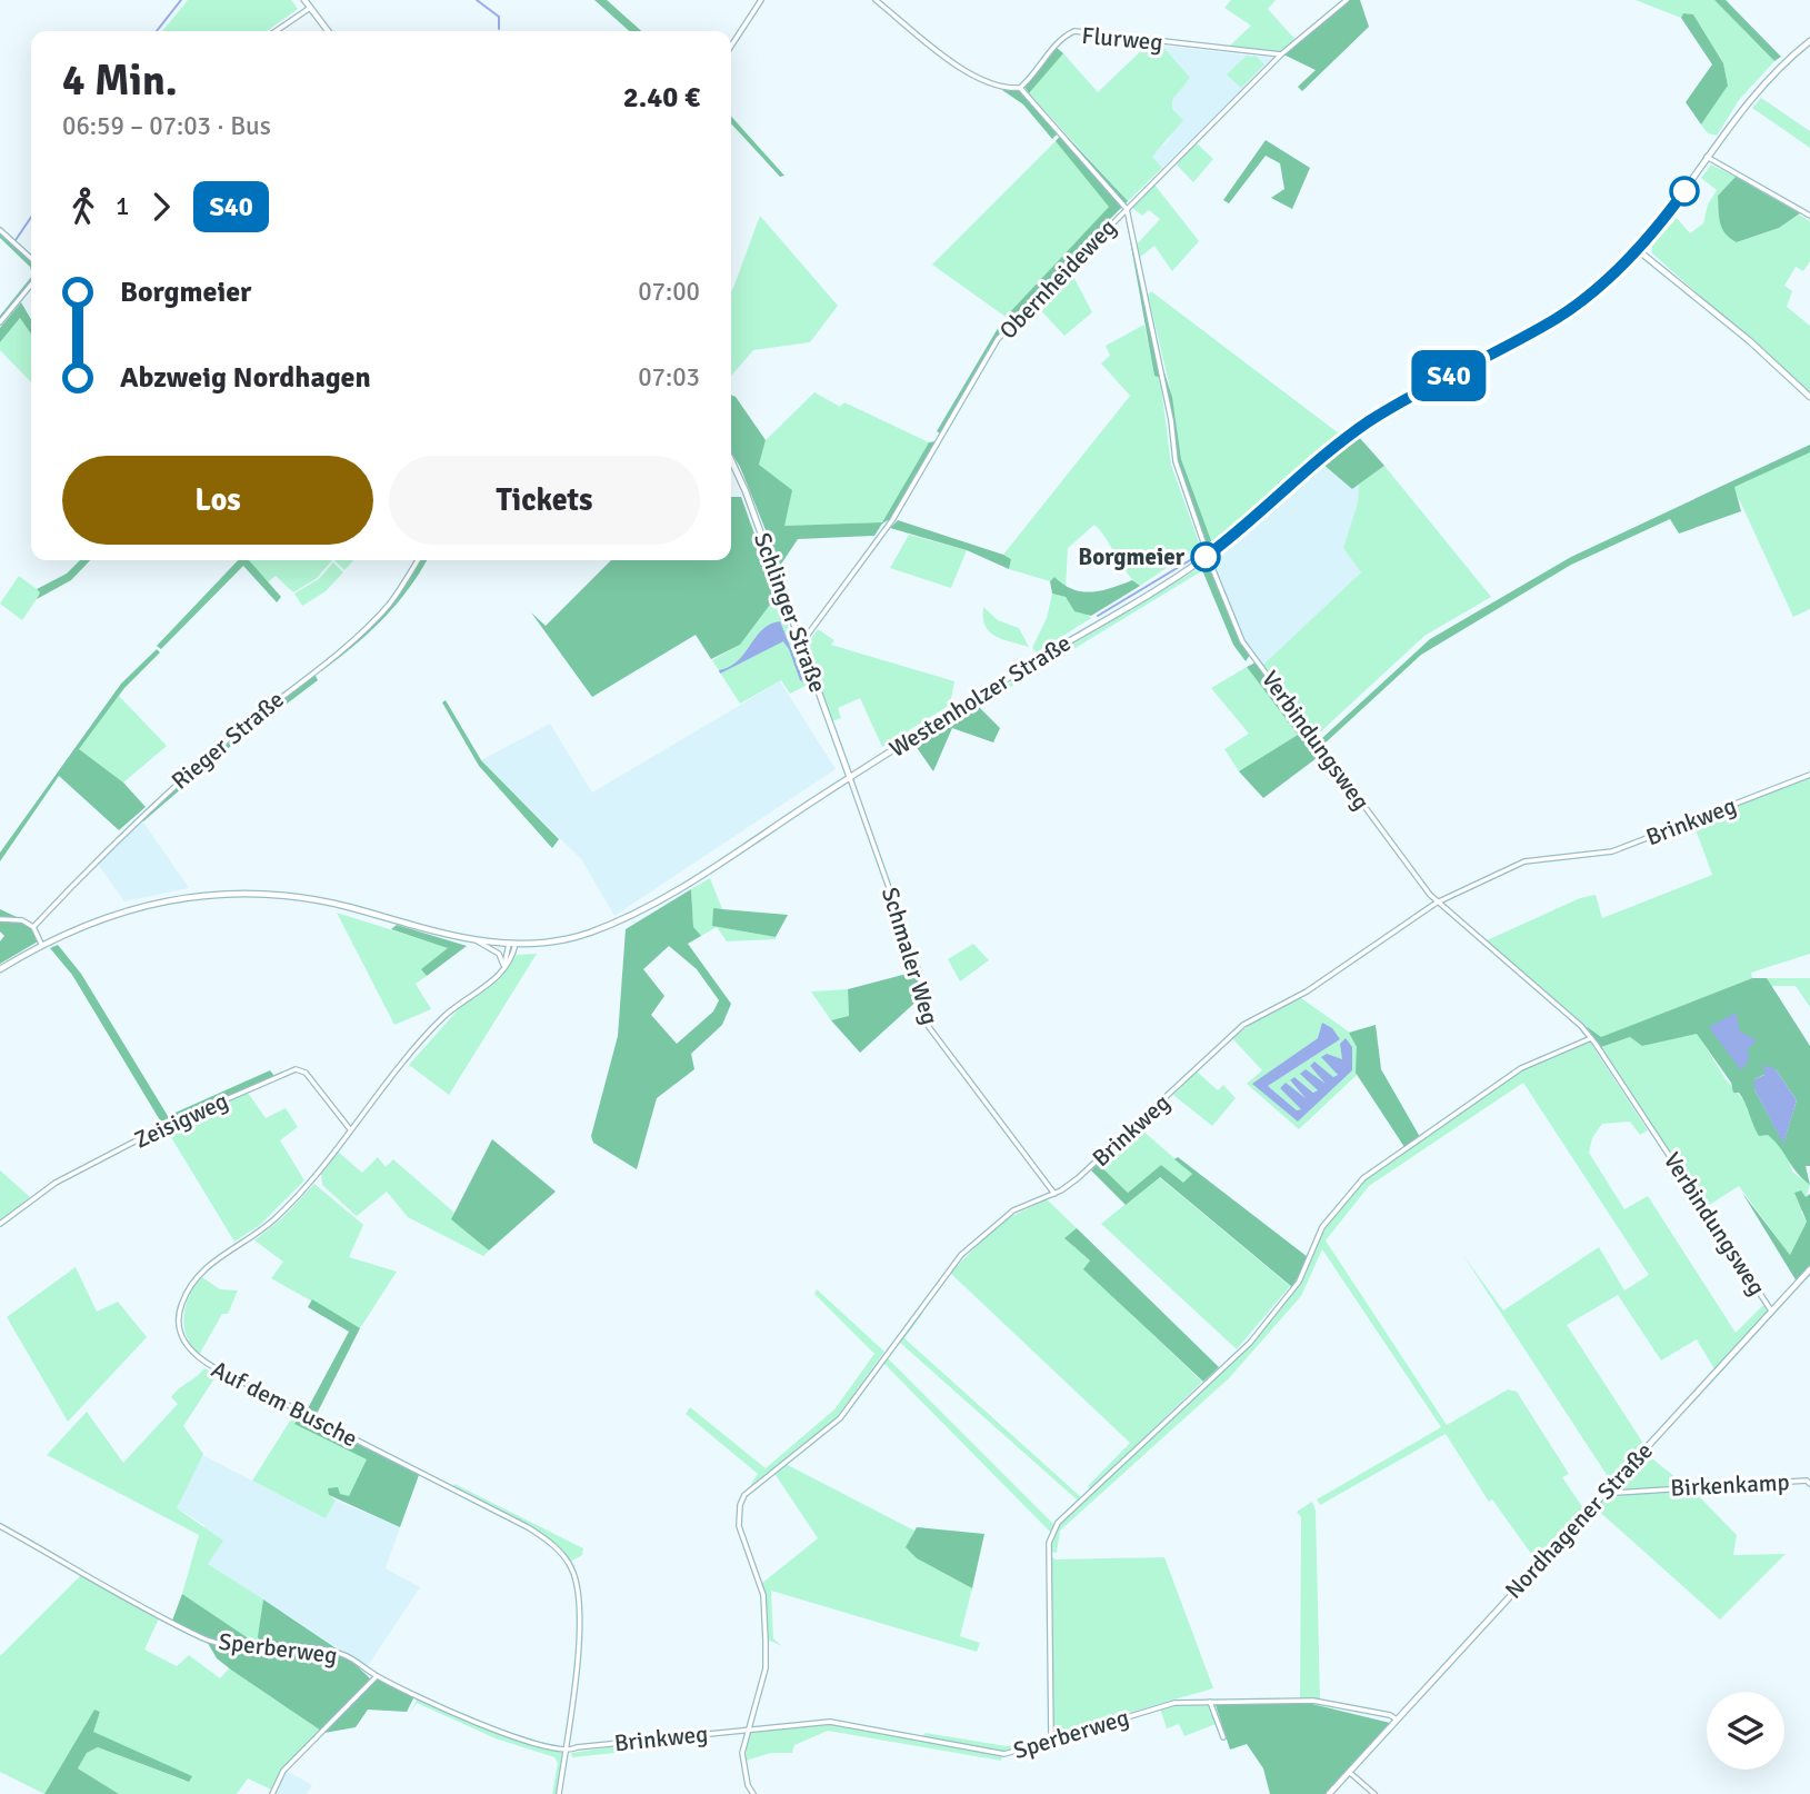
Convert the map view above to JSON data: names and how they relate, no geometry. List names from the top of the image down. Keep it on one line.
{"streets":{"main road":["Schlinger Straße","Westenholzer Straße","Nordhagener Straße"],"street":["Flurweg","Obernheideweg","Rieger Straße","Verbindungsweg","Brinkweg","Schmaler Weg","Zeisigweg","Auf dem Busche","Birkenkamp","Sperberweg"]},"crossings":[["Flurweg","Obernheideweg"],["Flurweg","Verbindungsweg"],["Obernheideweg","Schlinger Straße"],["Obernheideweg","Verbindungsweg"],["Schlinger Straße","Westenholzer Straße"],["Schlinger Straße","Schmaler Weg"],["Westenholzer Straße","Verbindungsweg"],["Westenholzer Straße","Schmaler Weg"],["Verbindungsweg","Brinkweg"],["Verbindungsweg","Nordhagener Straße"],["Brinkweg","Schmaler Weg"],["Brinkweg","Auf dem Busche"],["Brinkweg","Sperberweg"],["Zeisigweg","Auf dem Busche"],["Auf dem Busche","Sperberweg"],["Birkenkamp","Nordhagener Straße"],["Nordhagener Straße","Sperberweg"]],"places":["Borgmeier"],"lines":["bus line S40"],"page":{"on_map":"S40","heading":["4 Min.","06:59 – 07:03 · Bus","2.40 €"],"legs":["1","S40"],"list":[{"name":"Borgmeier","value":"07:00"},{"name":"Abzweig Nordhagen","value":"07:03"}],"buttons":["Los","Tickets"]}}
